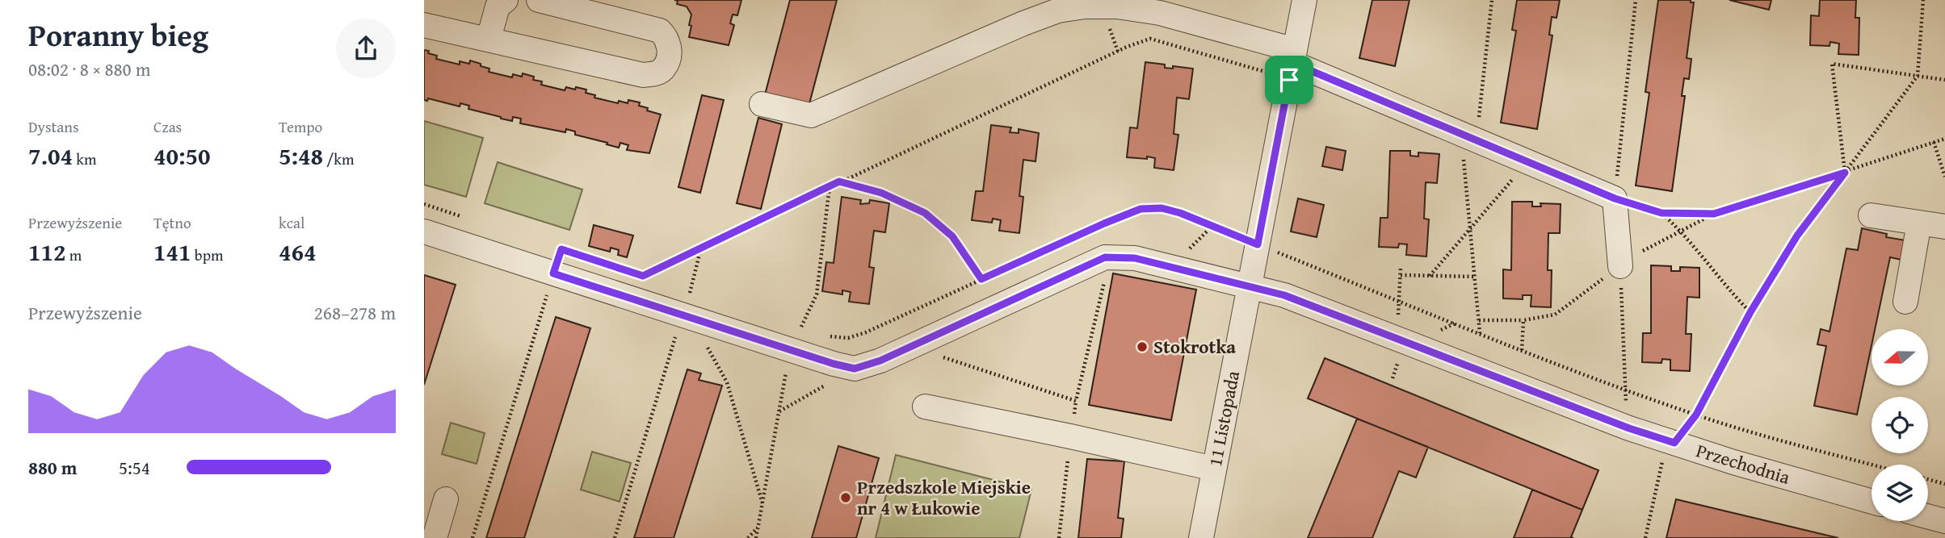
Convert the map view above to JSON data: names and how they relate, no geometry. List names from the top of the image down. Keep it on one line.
{"streets":{"street":["11 Listopada","Przechodnia"]},"crossings":[["11 Listopada","Przechodnia"]],"places":["Stokrotka","Przedszkole Miejskie nr 4 w Łukowie"],"north":"left","page":{"heading":["Poranny bieg","08:02 · 8 × 880 m"],"stats":[["Dystans","7.04 km"],["Czas","40:50"],["Tempo","5:48 /km"],["Przewyższenie","112 m"],["Tętno","141 bpm"],["kcal","464"]],"chart":["Przewyższenie","268–278 m"],"list":[{"name":"880 m","note":"5:54"}]}}
